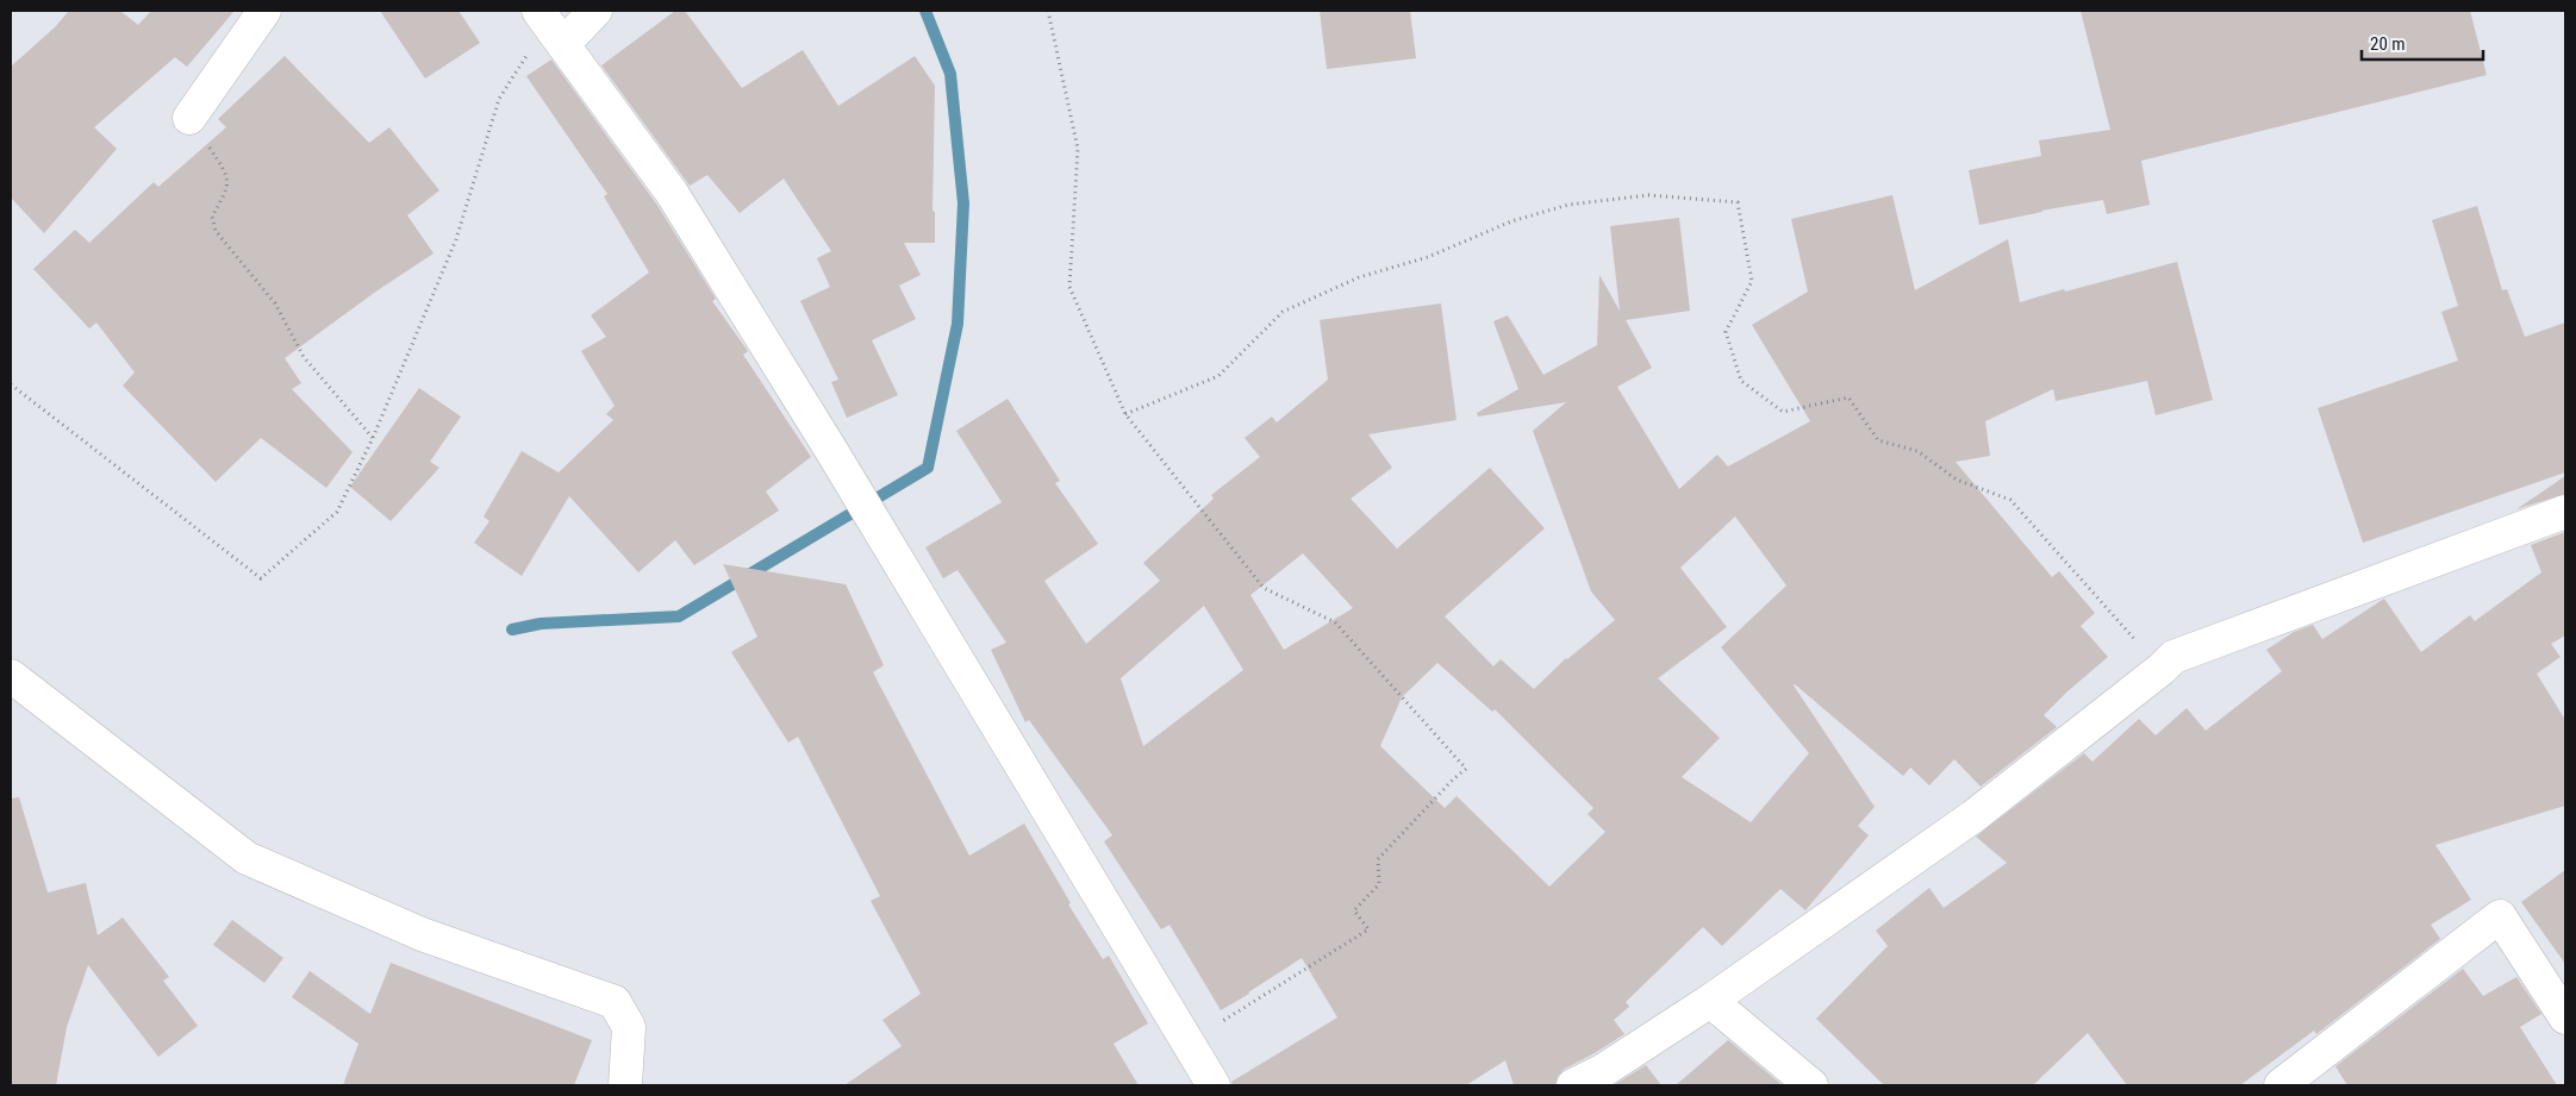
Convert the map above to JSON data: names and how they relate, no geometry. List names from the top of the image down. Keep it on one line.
{"scale_bar":"20 m"}
